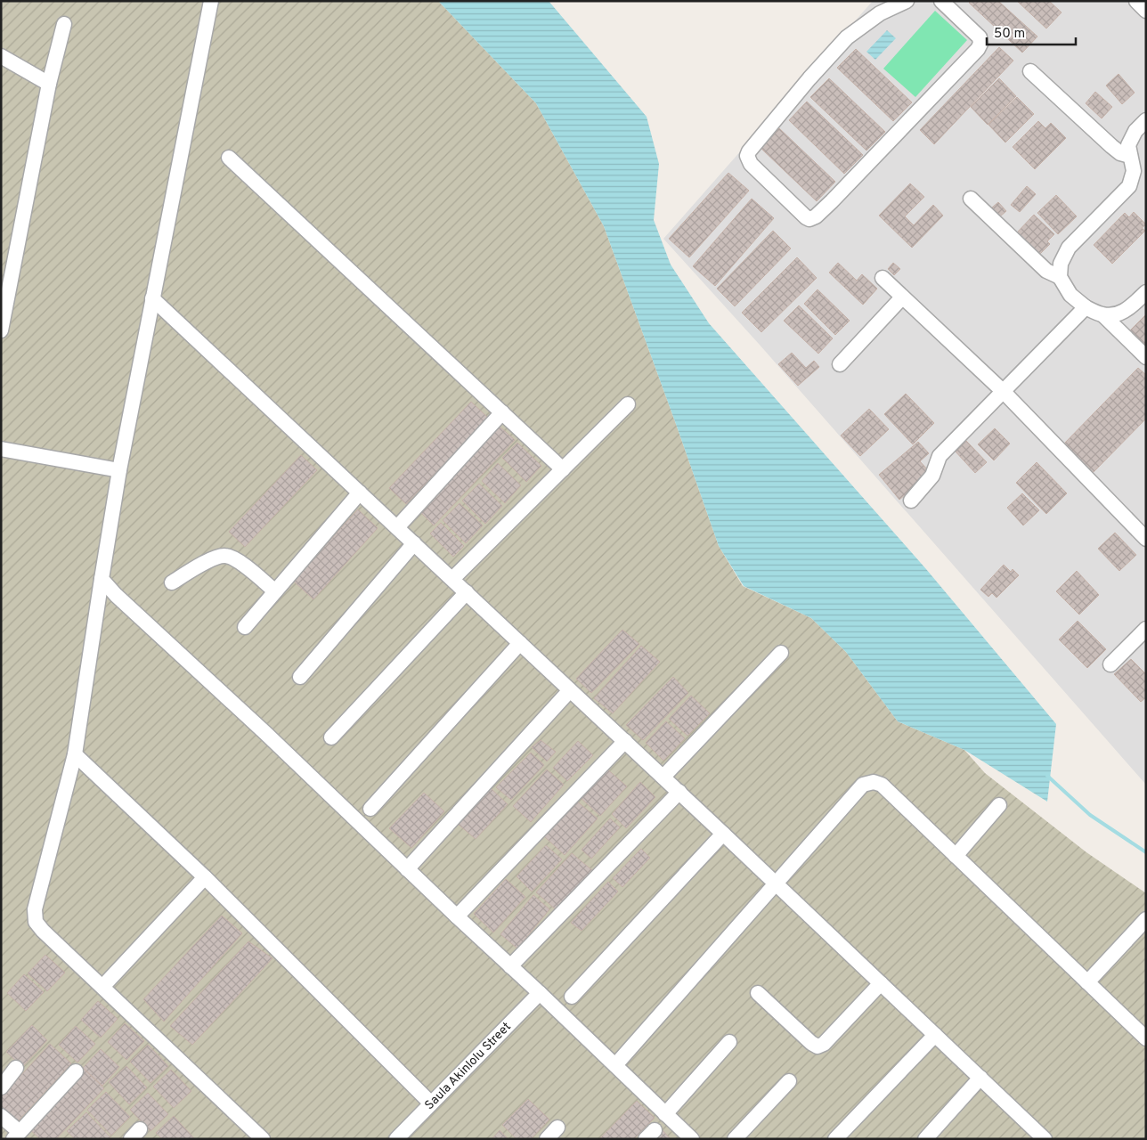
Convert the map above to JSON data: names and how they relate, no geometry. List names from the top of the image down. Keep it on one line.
{"streets":{"street":["Saula Akinlolu Street"]},"scale_bar":"50 m"}
